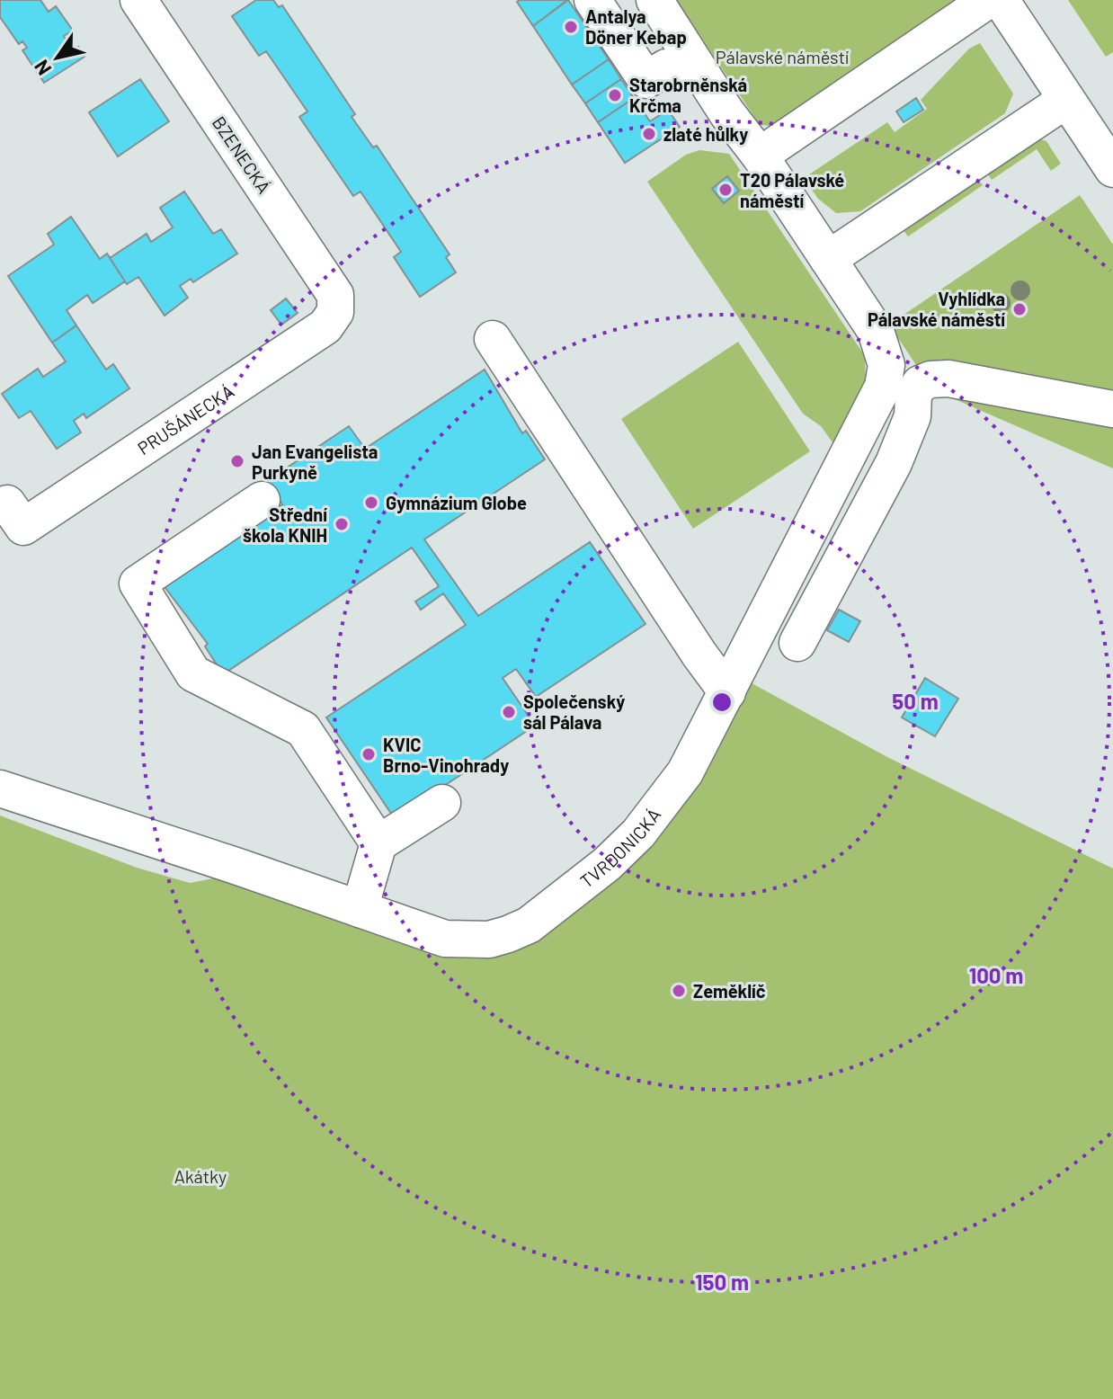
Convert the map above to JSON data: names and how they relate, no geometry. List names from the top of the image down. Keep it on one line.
{"streets":{"street":["BZENECKÁ","PRUŠÁNECKÁ","TVRDONICKÁ"]},"crossings":[["BZENECKÁ","PRUŠÁNECKÁ"]],"parks":["Pálavské náměstí","Akátky"],"places":["Antalya Döner Kebap","Starobrněnská Krčma","zlaté hůlky","T20 Pálavské náměstí","Vyhlídka Pálavské náměstí","Jan Evangelista Purkyně","Gymnázium Globe","Střední škola KNIH","Společenský sál Pálava","KVIC Brno-Vinohrady","Zeměklíč"],"north":"bottom left","rings":["50 m","100 m","150 m"]}
